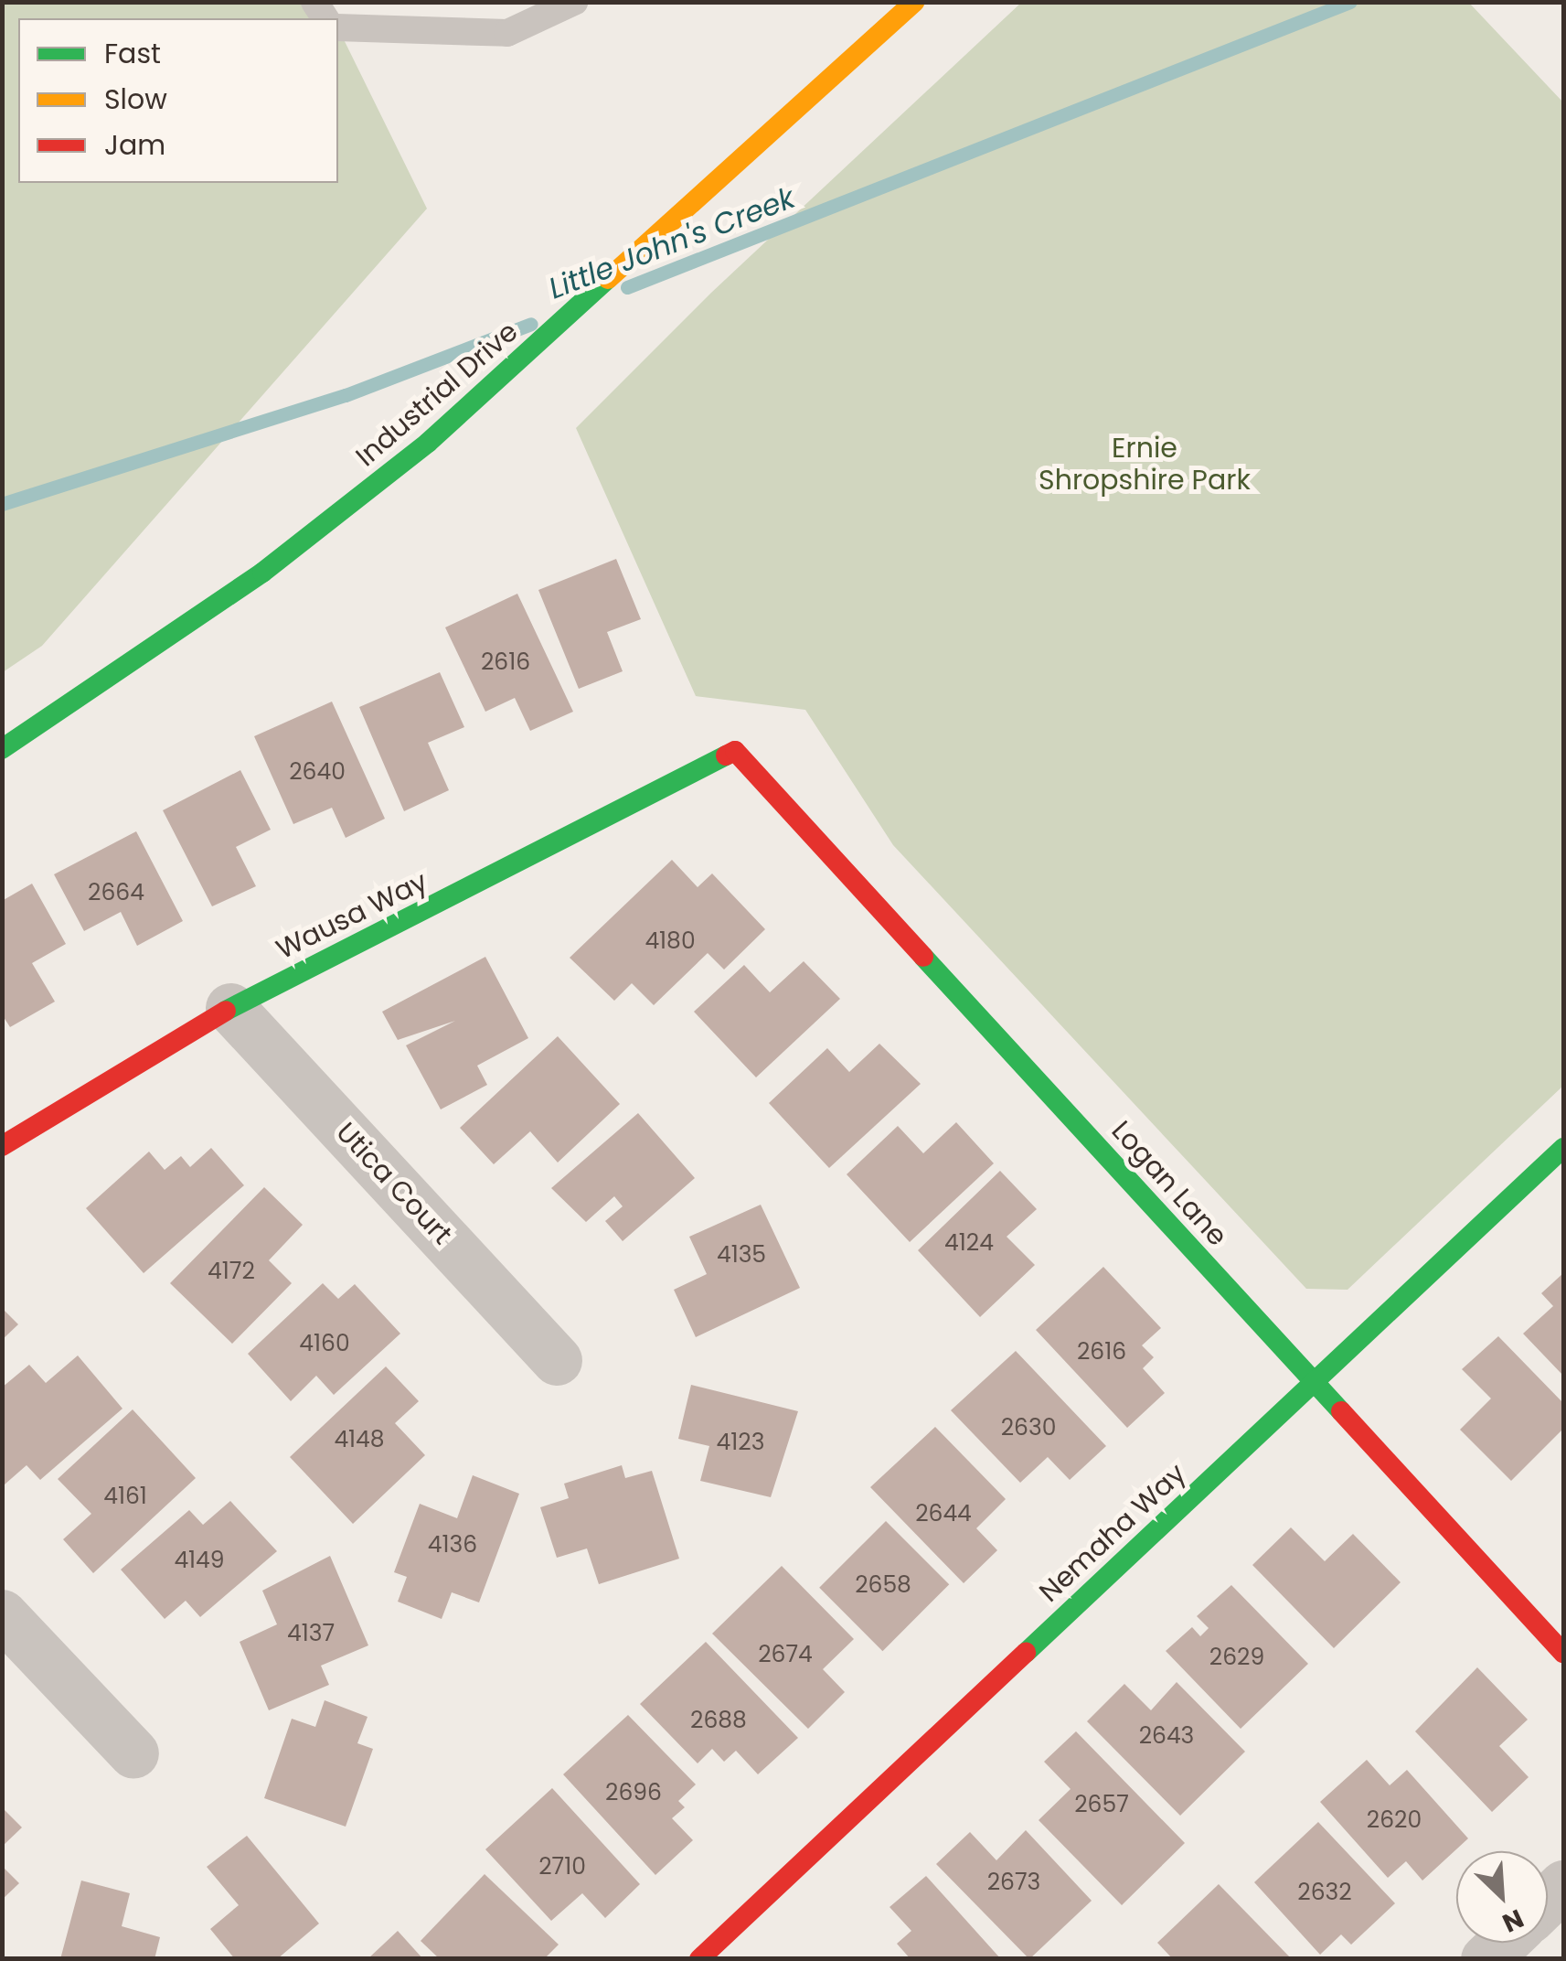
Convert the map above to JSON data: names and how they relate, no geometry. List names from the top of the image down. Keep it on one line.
{"streets":{"street":["Industrial Drive","Wausa Way","Utica Court","Logan Lane","Nemaha Way"]},"crossings":[["Wausa Way","Utica Court"],["Wausa Way","Logan Lane"],["Logan Lane","Nemaha Way"]],"water":["Little John's Creek"],"parks":["Ernie Shropshire Park"],"house_numbers":["2616","2640","2664","4180","4124","4135","4172","4160","2616","2630","4148","4123","4161","2644","4136","4149","2658","4137","2674","2629","2688","2643","2696","2657","2620","2710","2673","2632"],"legend":["Fast","Slow","Jam"],"north":"bottom right"}
